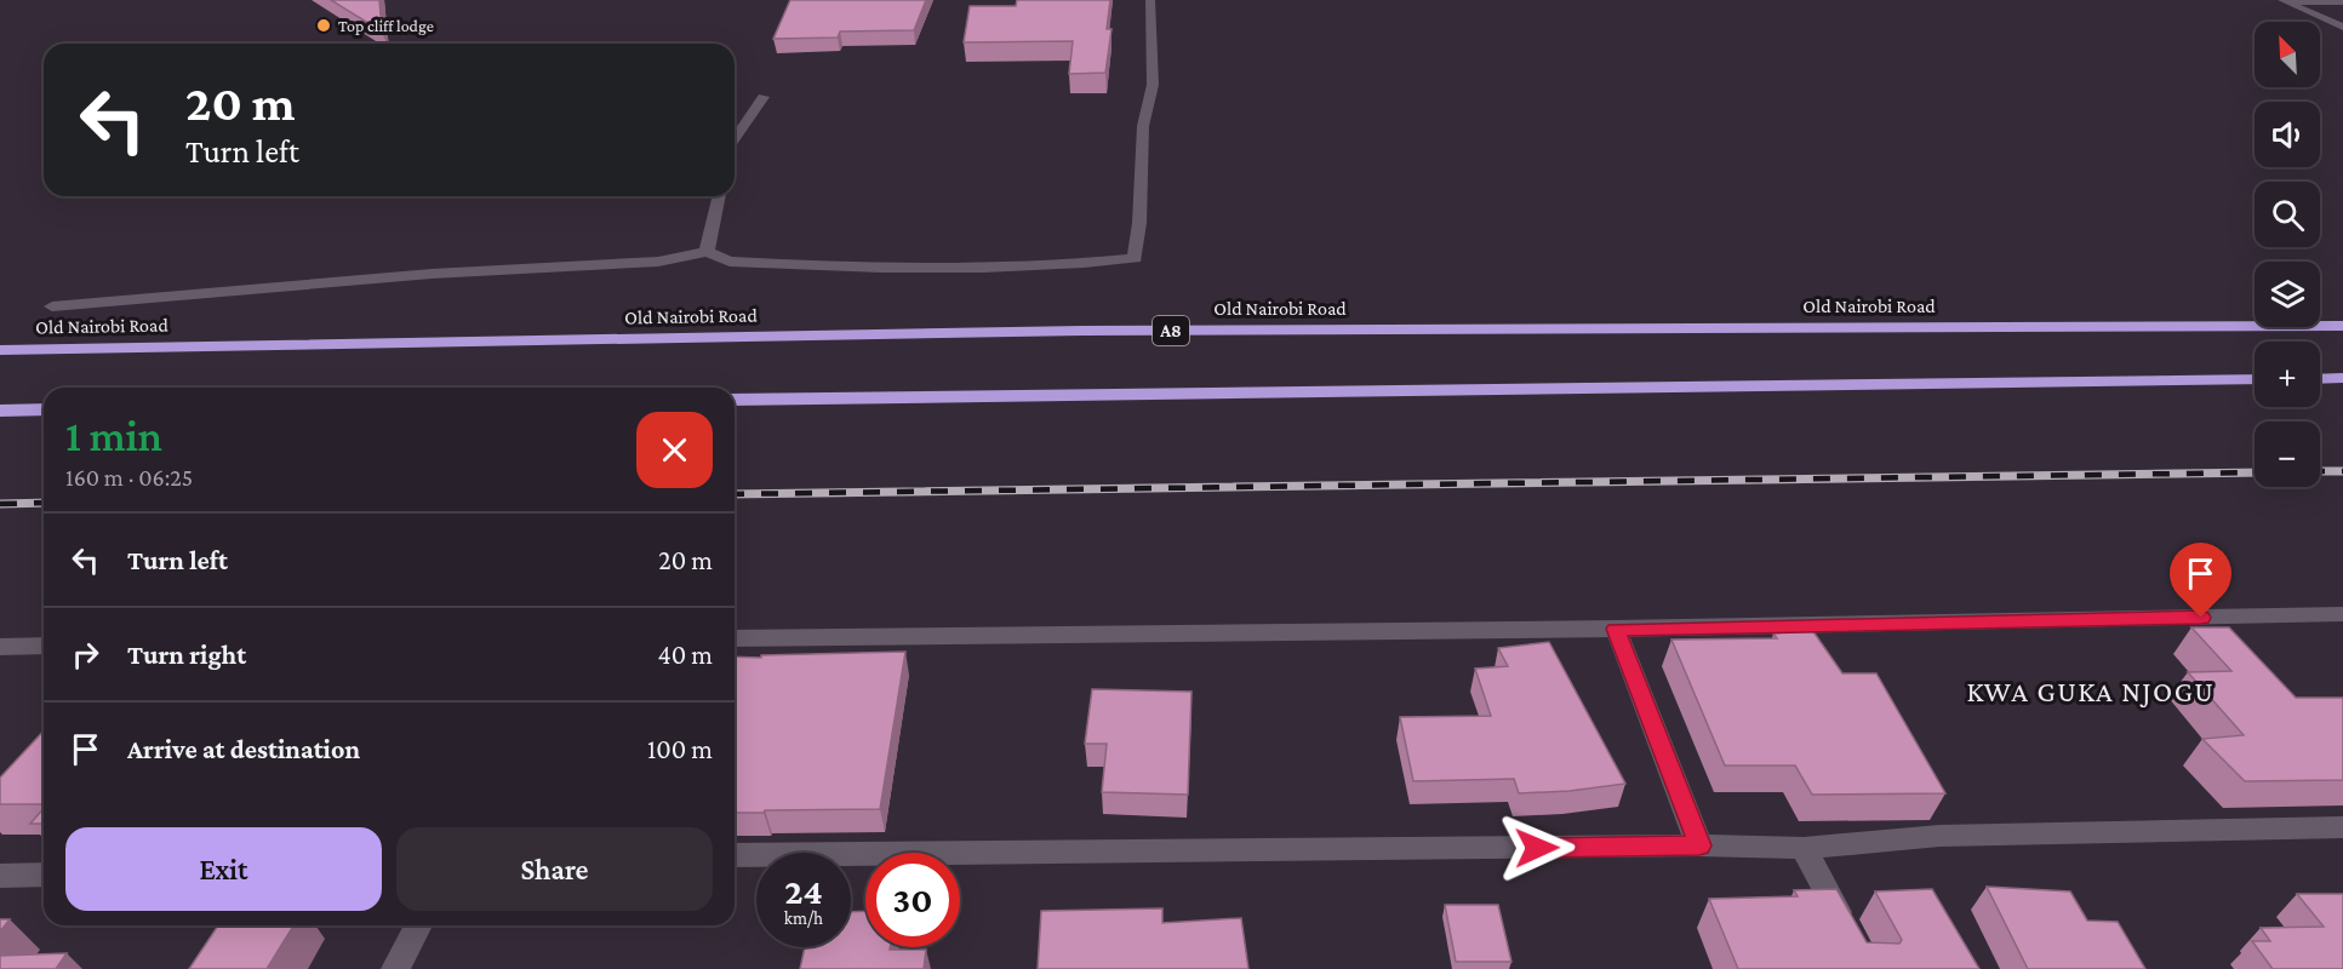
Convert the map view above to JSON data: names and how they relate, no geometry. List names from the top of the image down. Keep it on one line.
{"streets":{"highway":["Old Nairobi Road","A8"]},"districts":["KWA GUKA NJOGU"],"places":["Top cliff lodge"],"north":"top left","page":{"map_buttons":["+","−"],"turn":["20 m","Turn left"],"heading":["1 min","160 m · 06:25"],"list":[{"name":"Turn left","value":"20 m"},{"name":"Turn right","value":"40 m"},{"name":"Arrive at destination","value":"100 m"}],"buttons":["Exit","Share"],"speed":"24 km/h","limit":"30"}}
